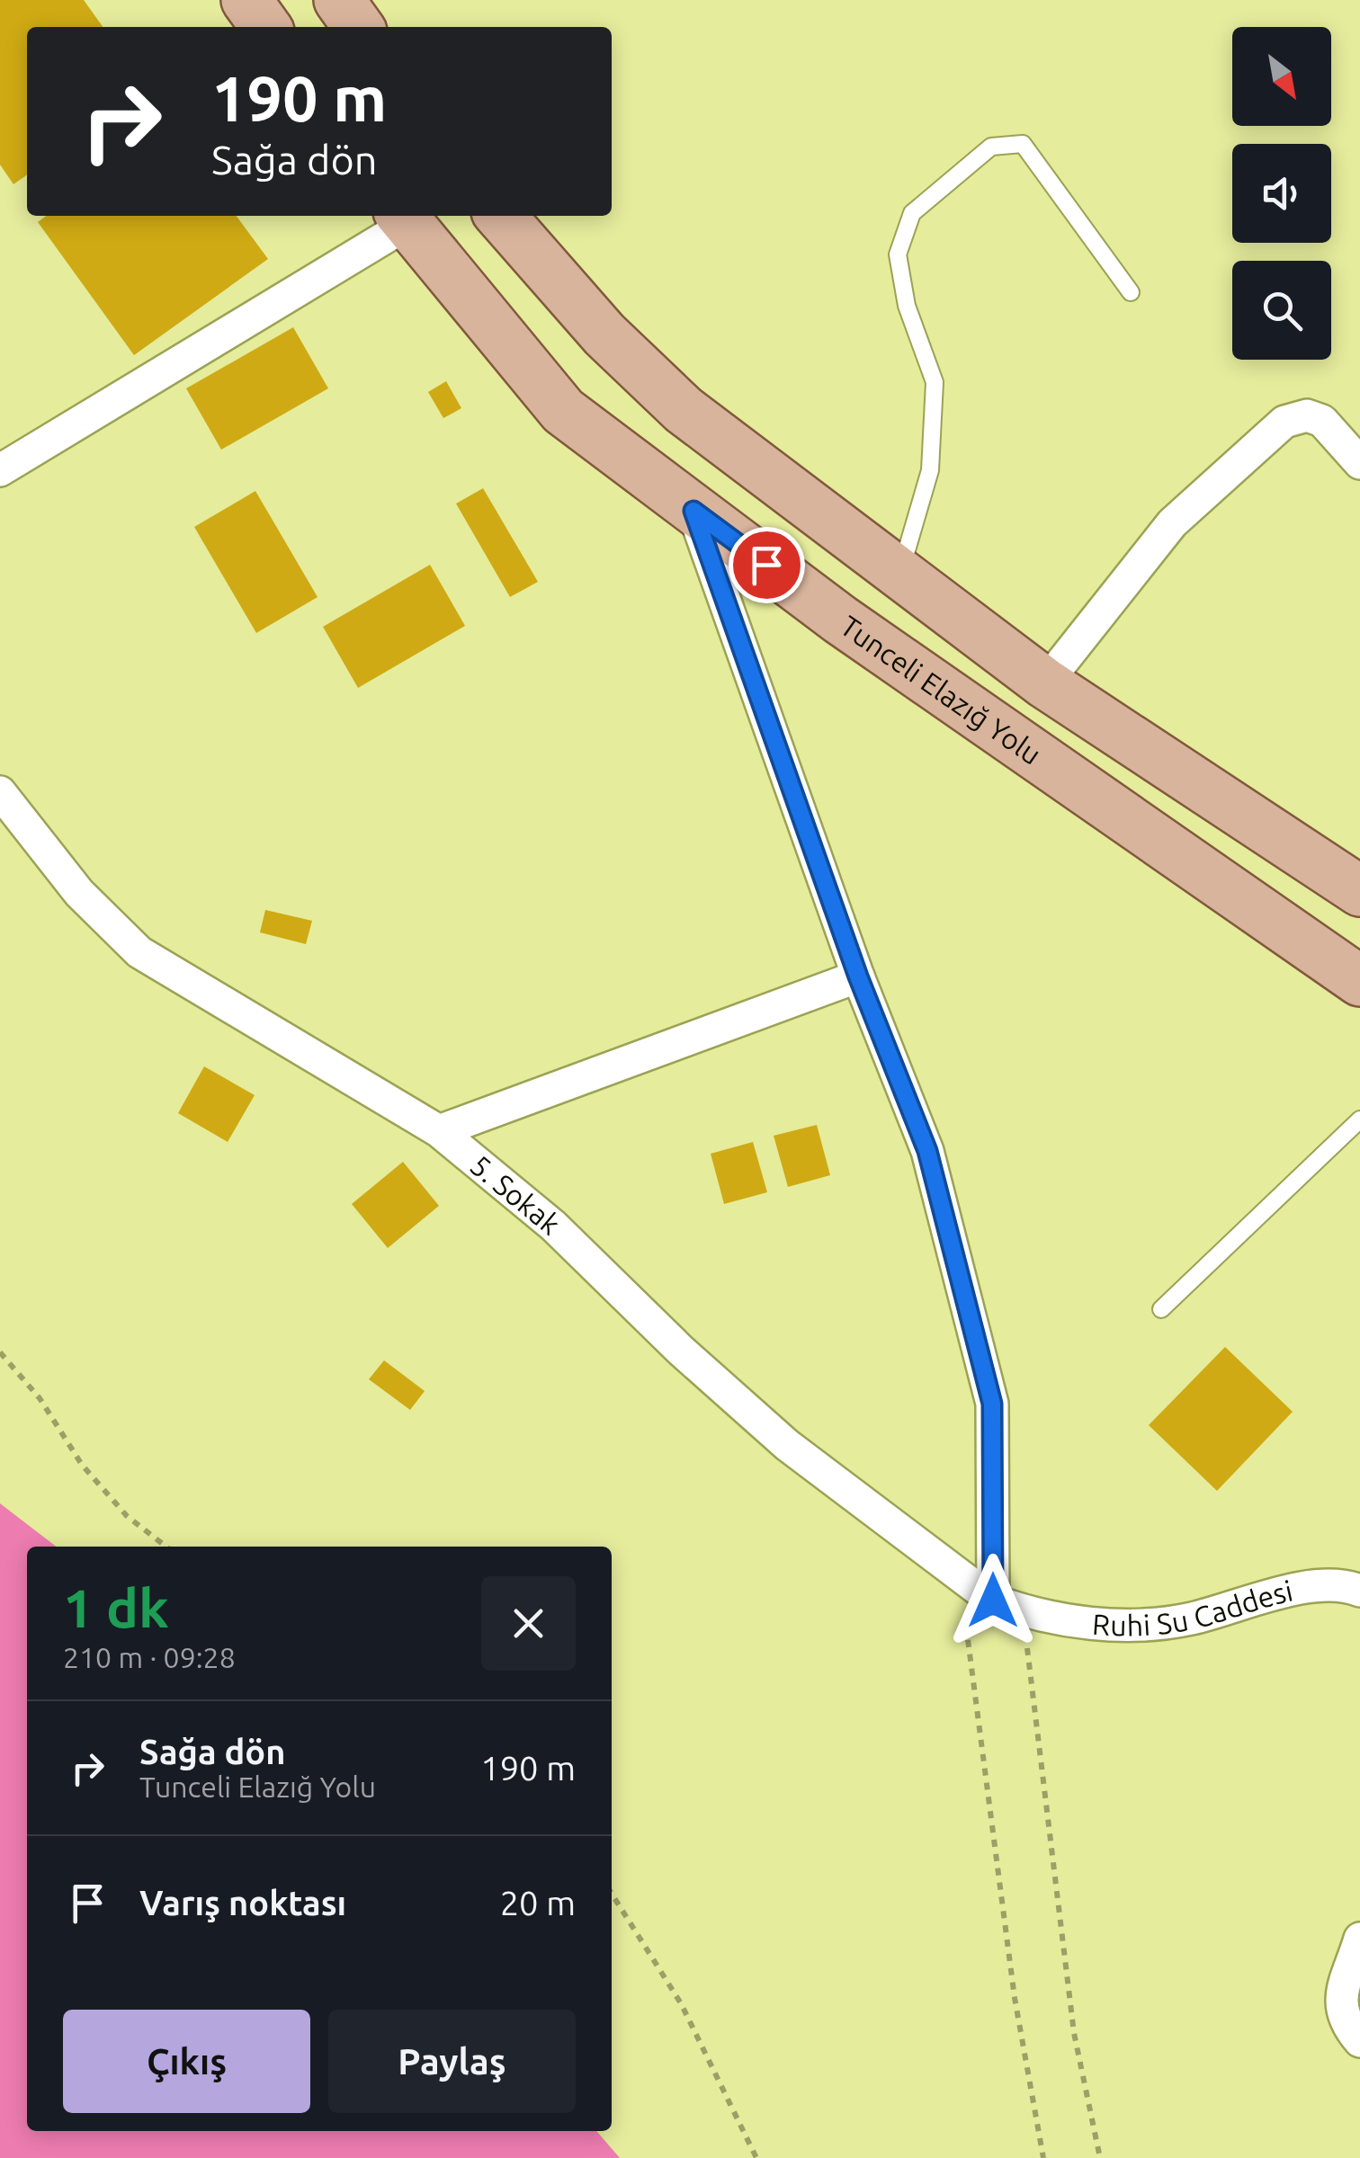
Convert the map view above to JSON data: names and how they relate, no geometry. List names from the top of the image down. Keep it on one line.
{"streets":{"main road":["Tunceli Elazığ Yolu"],"street":["5. Sokak","Ruhi Su Caddesi"]},"crossings":[["5. Sokak","Ruhi Su Caddesi"]],"north":"bottom right","page":{"turn":["190 m","Sağa dön"],"heading":["1 dk","210 m · 09:28"],"list":[{"name":"Sağa dön","note":"Tunceli Elazığ Yolu","value":"190 m"},{"name":"Varış noktası","value":"20 m"}],"buttons":["Çıkış","Paylaş"]}}
